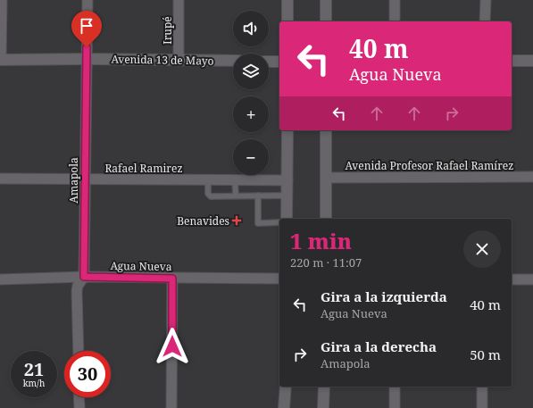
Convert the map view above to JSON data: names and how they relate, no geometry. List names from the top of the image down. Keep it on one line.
{"streets":{"main road":["Avenida 13 de Mayo"],"street":["Irupé","Avenida Profesor Rafael Ramírez","Rafael Ramirez","Amapola","Agua Nueva"]},"crossings":[["Irupé","Avenida 13 de Mayo"],["Avenida 13 de Mayo","Amapola"],["Rafael Ramirez","Amapola"],["Amapola","Agua Nueva"]],"places":{"health":["Benavides"]},"page":{"map_buttons":["+","−"],"turn":["40 m","Agua Nueva"],"heading":["1 min","220 m · 11:07"],"list":[{"name":"Gira a la izquierda","note":"Agua Nueva","value":"40 m"},{"name":"Gira a la derecha","note":"Amapola","value":"50 m"}],"speed":"21 km/h","limit":"30"}}
